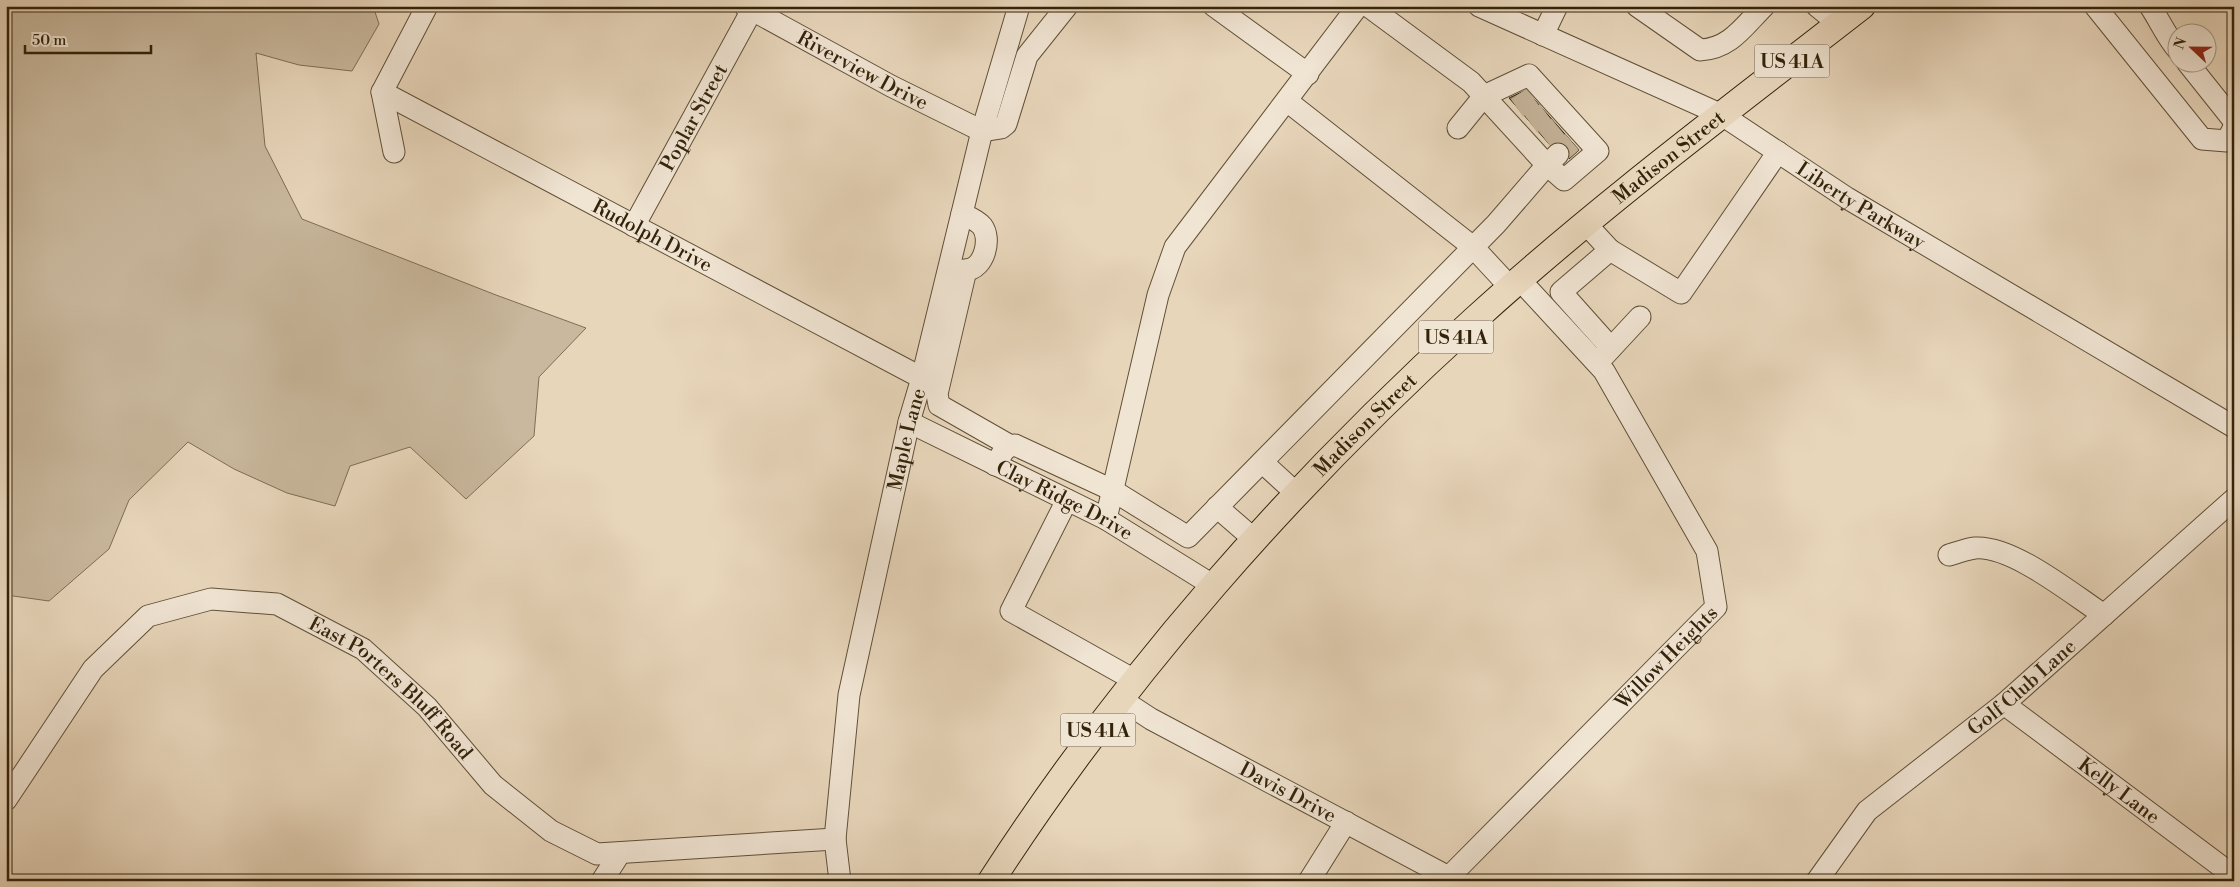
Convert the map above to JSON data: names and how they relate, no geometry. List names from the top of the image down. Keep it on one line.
{"streets":{"main road":["US 41A","Madison Street"],"street":["Riverview Drive","Poplar Street","Liberty Parkway","Rudolph Drive","Maple Lane","Clay Ridge Drive","Willow Heights","Golf Club Lane","East Porters Bluff Road","Kelly Lane","Davis Drive"]},"crossings":[["Riverview Drive","Poplar Street"],["Riverview Drive","Maple Lane"],["Poplar Street","Rudolph Drive"],["Madison Street","Liberty Parkway"],["Madison Street","Clay Ridge Drive"],["Madison Street","Willow Heights"],["Madison Street","Davis Drive"],["Rudolph Drive","Maple Lane"],["Maple Lane","Clay Ridge Drive"],["Maple Lane","East Porters Bluff Road"],["Clay Ridge Drive","Davis Drive"],["Willow Heights","Davis Drive"],["Golf Club Lane","Kelly Lane"]],"scale_bar":"50 m","north":"left"}
